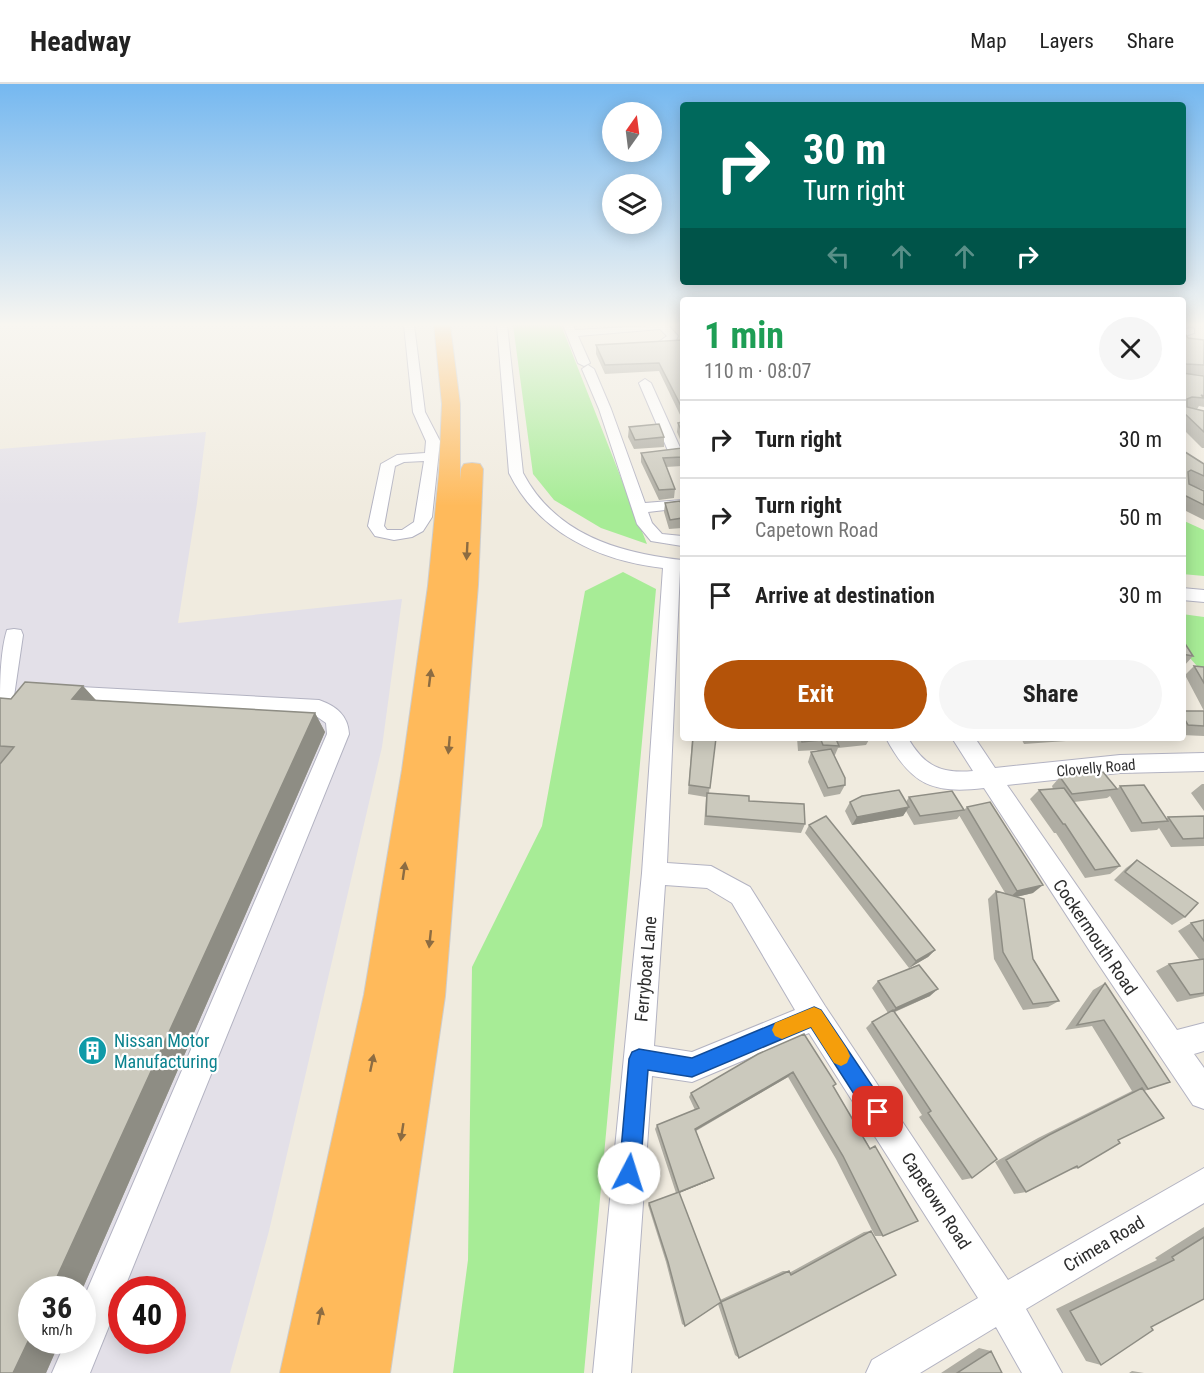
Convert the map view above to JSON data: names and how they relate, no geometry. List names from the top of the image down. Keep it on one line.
{"streets":{"street":["Clovelly Road","Cockermouth Road","Ferryboat Lane","Capetown Road","Crimea Road"]},"crossings":[["Clovelly Road","Cockermouth Road"],["Ferryboat Lane","Capetown Road"],["Capetown Road","Crimea Road"]],"places":{"building":["Nissan Motor Manufacturing"]},"north":"top","page":{"header":"Headway","nav":["Map","Layers","Share"],"turn":["30 m","Turn right"],"heading":["1 min","110 m · 08:07"],"list":[{"name":"Turn right","value":"30 m"},{"name":"Turn right","note":"Capetown Road","value":"50 m"},{"name":"Arrive at destination","value":"30 m"}],"buttons":["Exit","Share"],"speed":"36 km/h","limit":"40"}}
